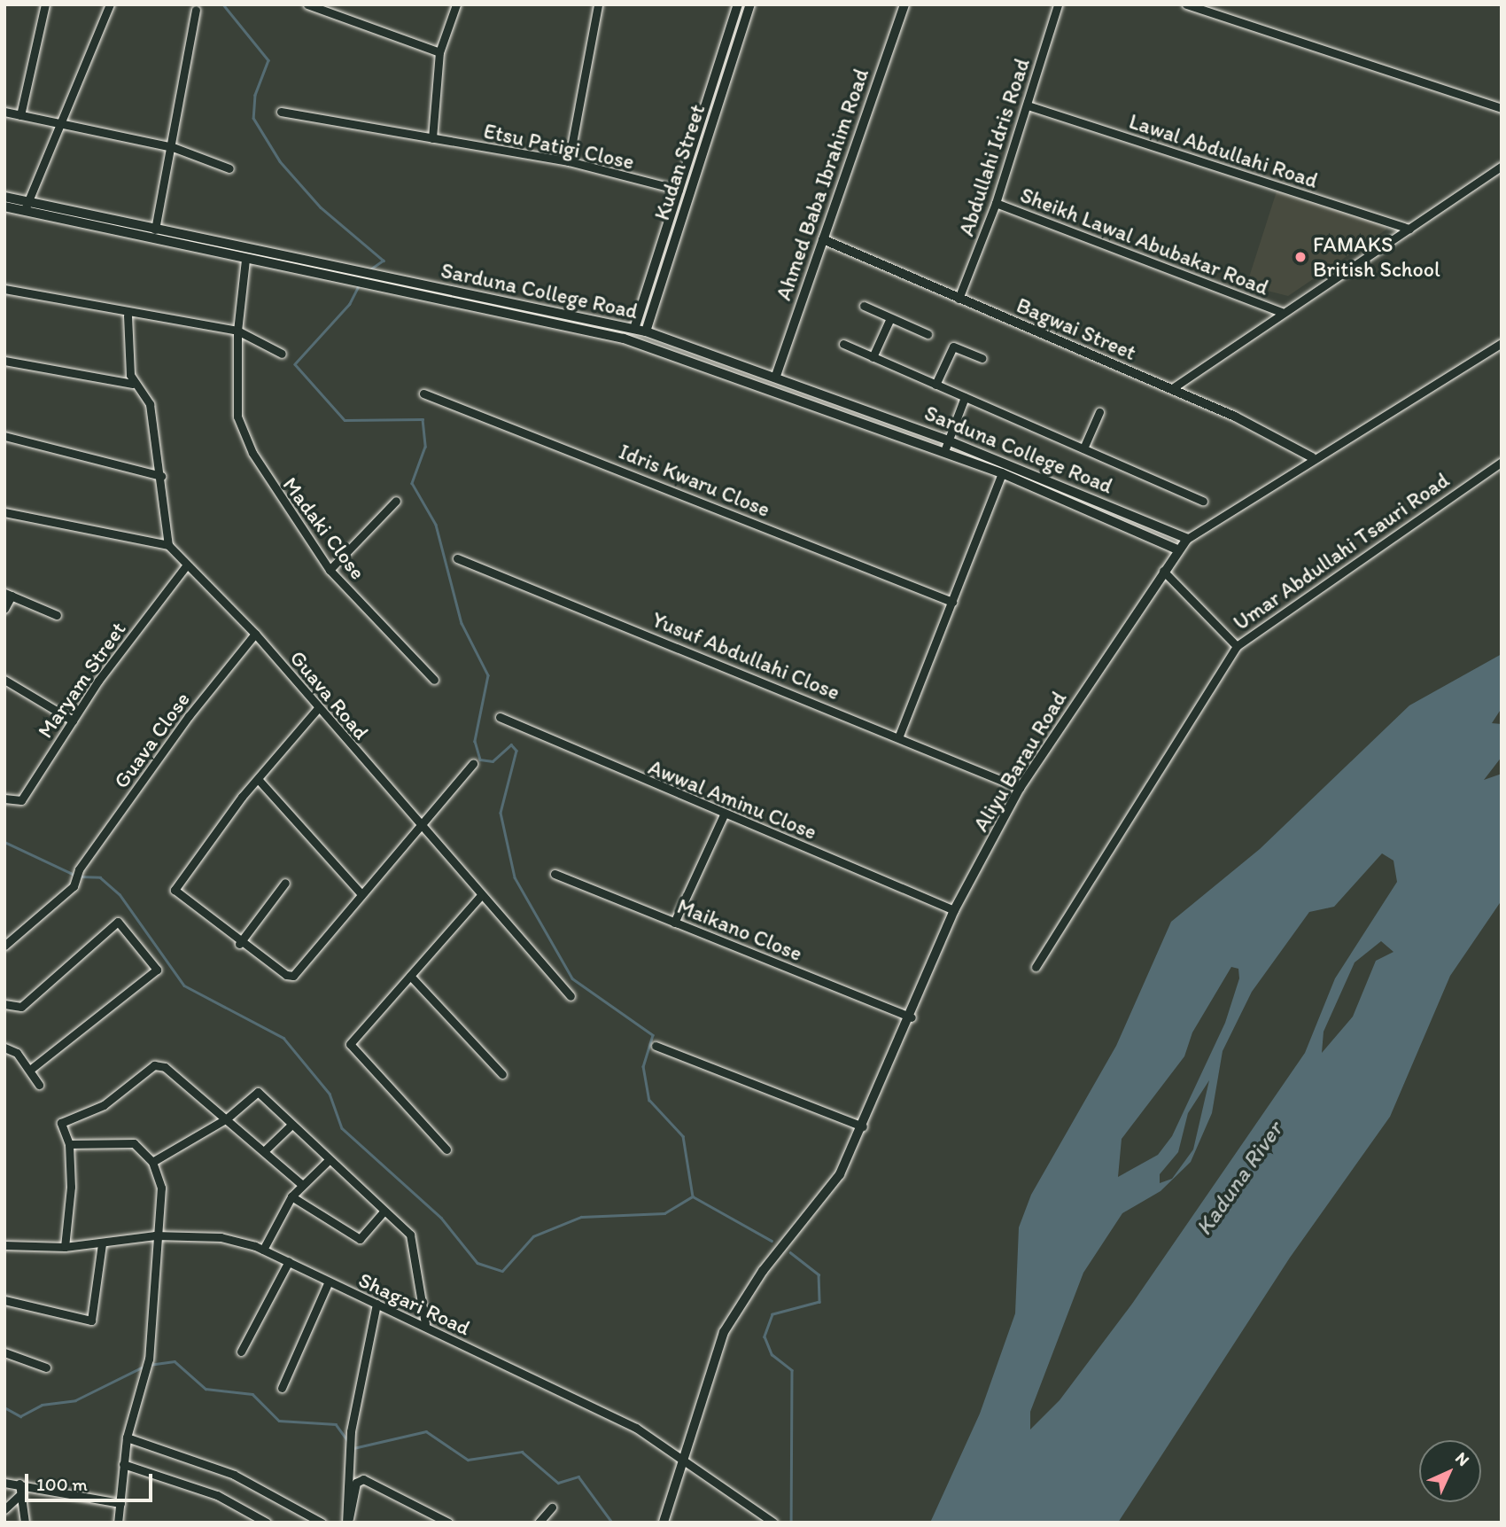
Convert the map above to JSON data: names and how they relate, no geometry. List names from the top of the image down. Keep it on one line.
{"streets":{"street":["Etsu Patigi Close","Abdullahi Idris Road","Lawal Abdullahi Road","Kudan Street","Ahmed Baba Ibrahim Road","Sheikh Lawal Abubakar Road","Sarduna College Road","Bagwai Street","Idris Kwaru Close","Madaki Close","Umar Abdullahi Tsauri Road","Yusuf Abdullahi Close","Maryam Street","Guava Road","Guava Close","Aliyu Barau Road","Awwal Aminu Close","Maikano Close","Shagari Road"]},"crossings":[["Abdullahi Idris Road","Lawal Abdullahi Road"],["Abdullahi Idris Road","Sheikh Lawal Abubakar Road"],["Abdullahi Idris Road","Bagwai Street"],["Kudan Street","Sarduna College Road"],["Ahmed Baba Ibrahim Road","Sarduna College Road"],["Ahmed Baba Ibrahim Road","Bagwai Street"],["Sarduna College Road","Madaki Close"],["Sarduna College Road","Aliyu Barau Road"],["Yusuf Abdullahi Close","Aliyu Barau Road"],["Maryam Street","Guava Road"],["Guava Road","Guava Close"],["Aliyu Barau Road","Awwal Aminu Close"],["Aliyu Barau Road","Maikano Close"],["Aliyu Barau Road","Shagari Road"]],"water":["Kaduna River"],"places":["FAMAKS British School"],"scale_bar":"100 m","north":"top right"}
